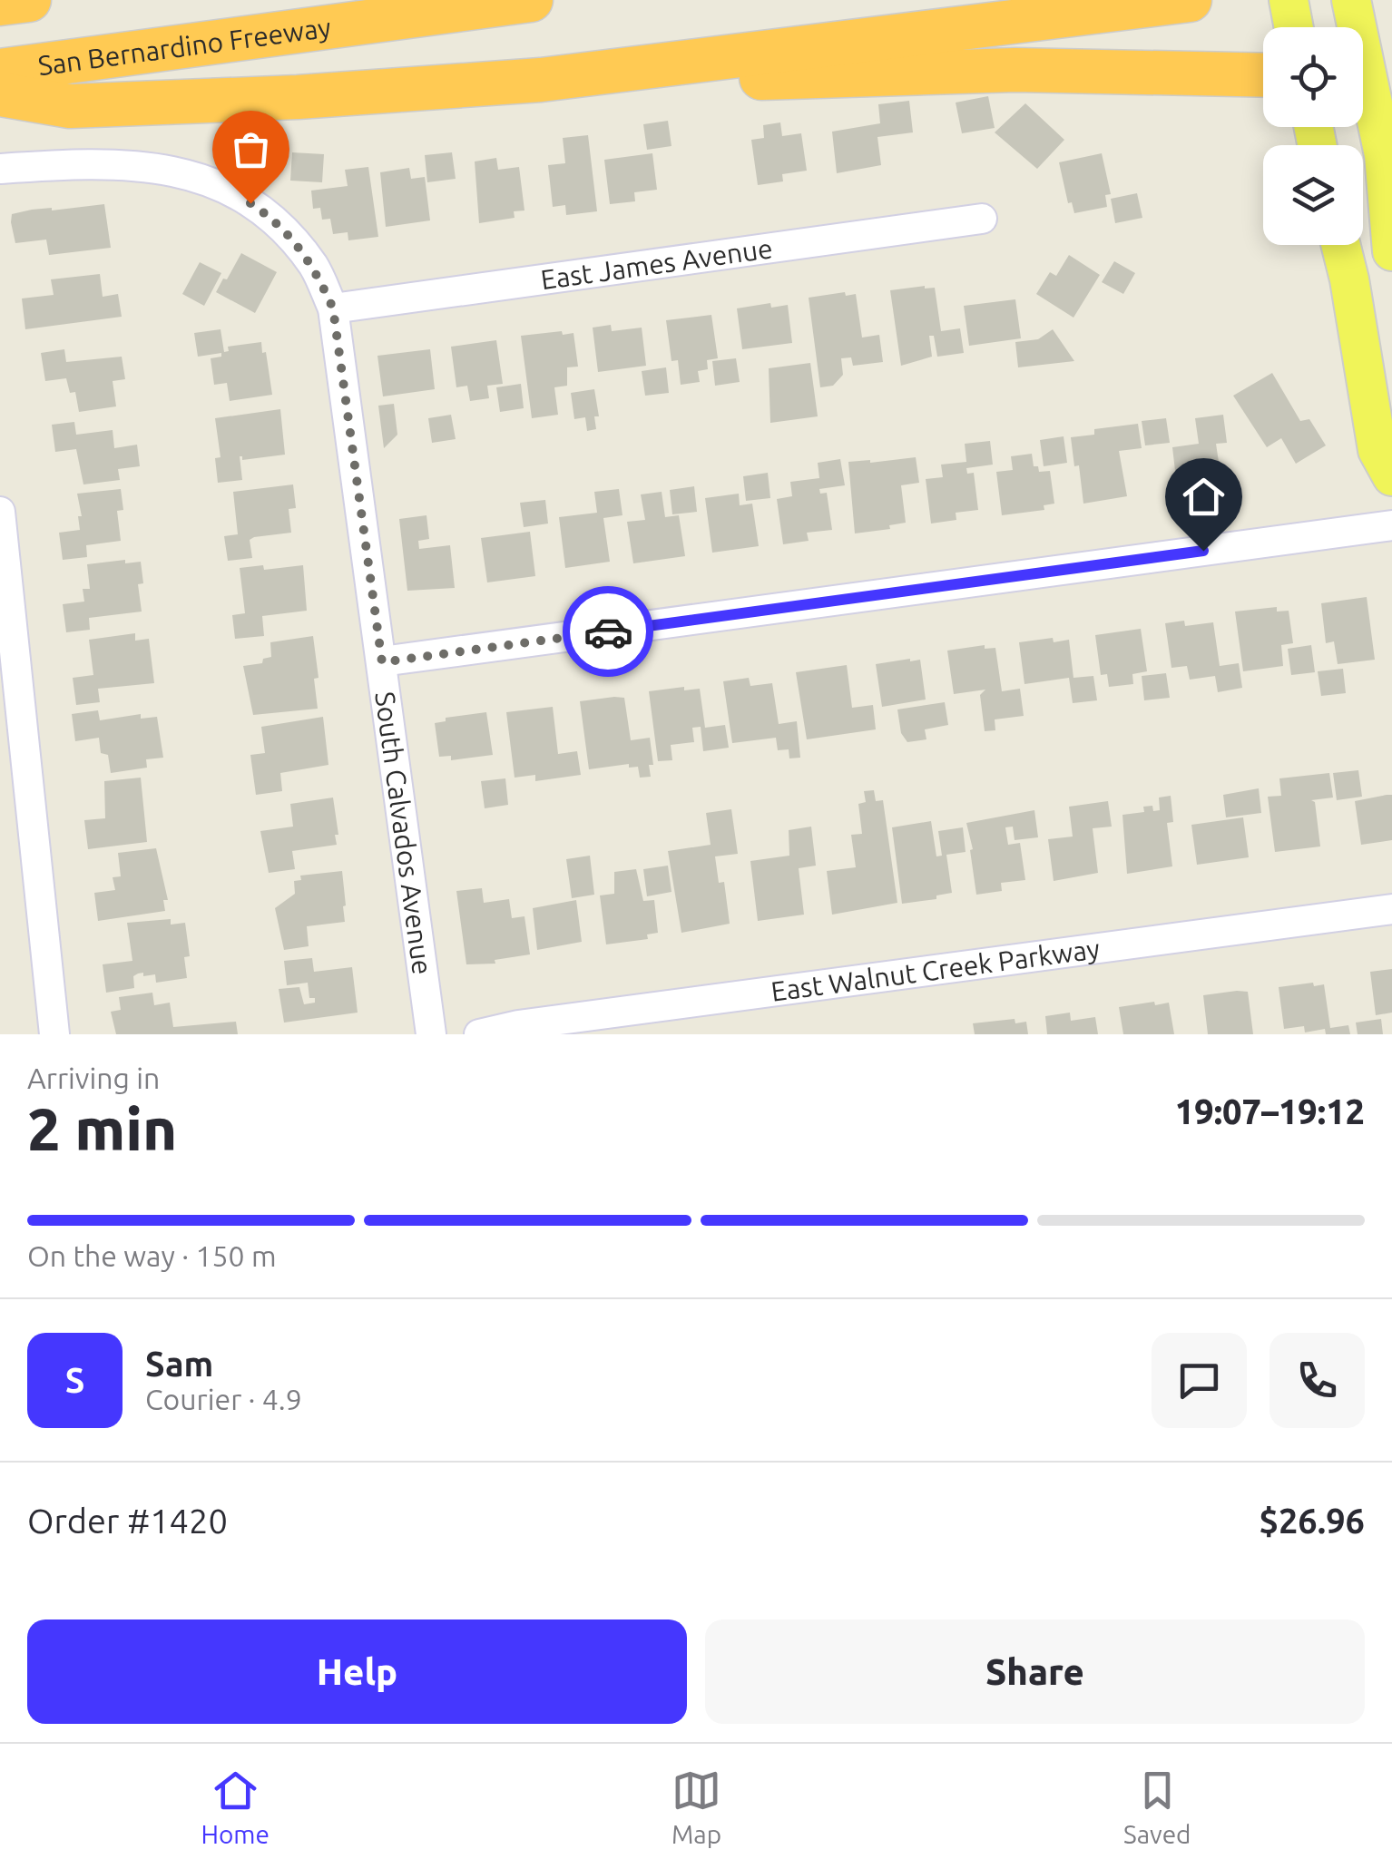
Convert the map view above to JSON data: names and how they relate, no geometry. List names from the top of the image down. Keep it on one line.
{"streets":{"highway":["San Bernardino Freeway"],"street":["East James Avenue","South Calvados Avenue","East Walnut Creek Parkway"]},"crossings":[["East James Avenue","South Calvados Avenue"]],"page":{"heading":["2 min","Arriving in","19:07–19:12"],"panel":["Sam","Courier · 4.9","Order #1420","$26.96"],"bar":"On the way · 150 m","round":"S","buttons":["Help","Share"],"tabs":["Home","Map","Saved"]}}
